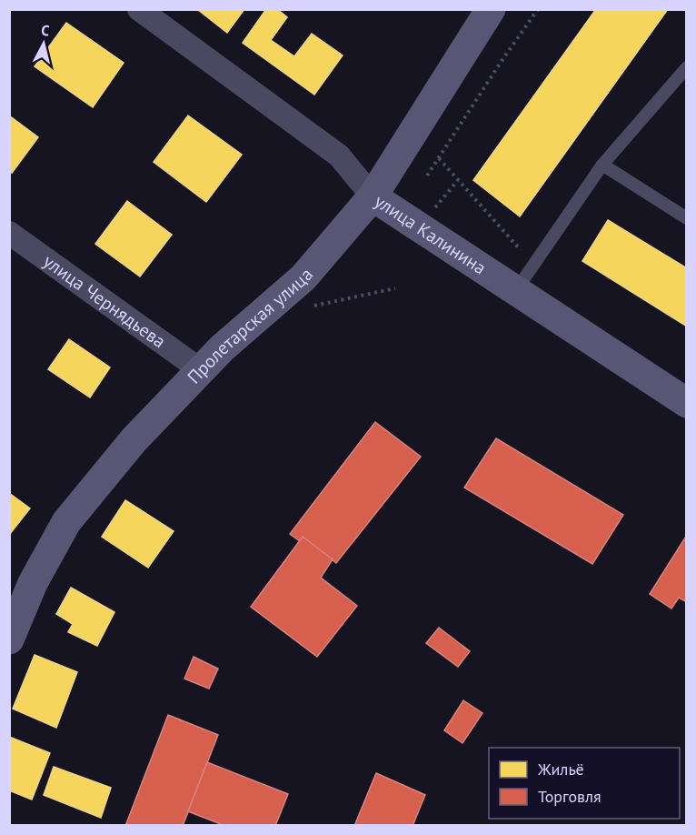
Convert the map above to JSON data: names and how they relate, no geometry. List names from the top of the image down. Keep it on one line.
{"streets":{"street":["улица Калинина","улица Чернядьева","Пролетарская улица"]},"crossings":[["улица Калинина","Пролетарская улица"],["улица Чернядьева","Пролетарская улица"]],"legend":["Жильё","Торговля"],"north":"top"}
